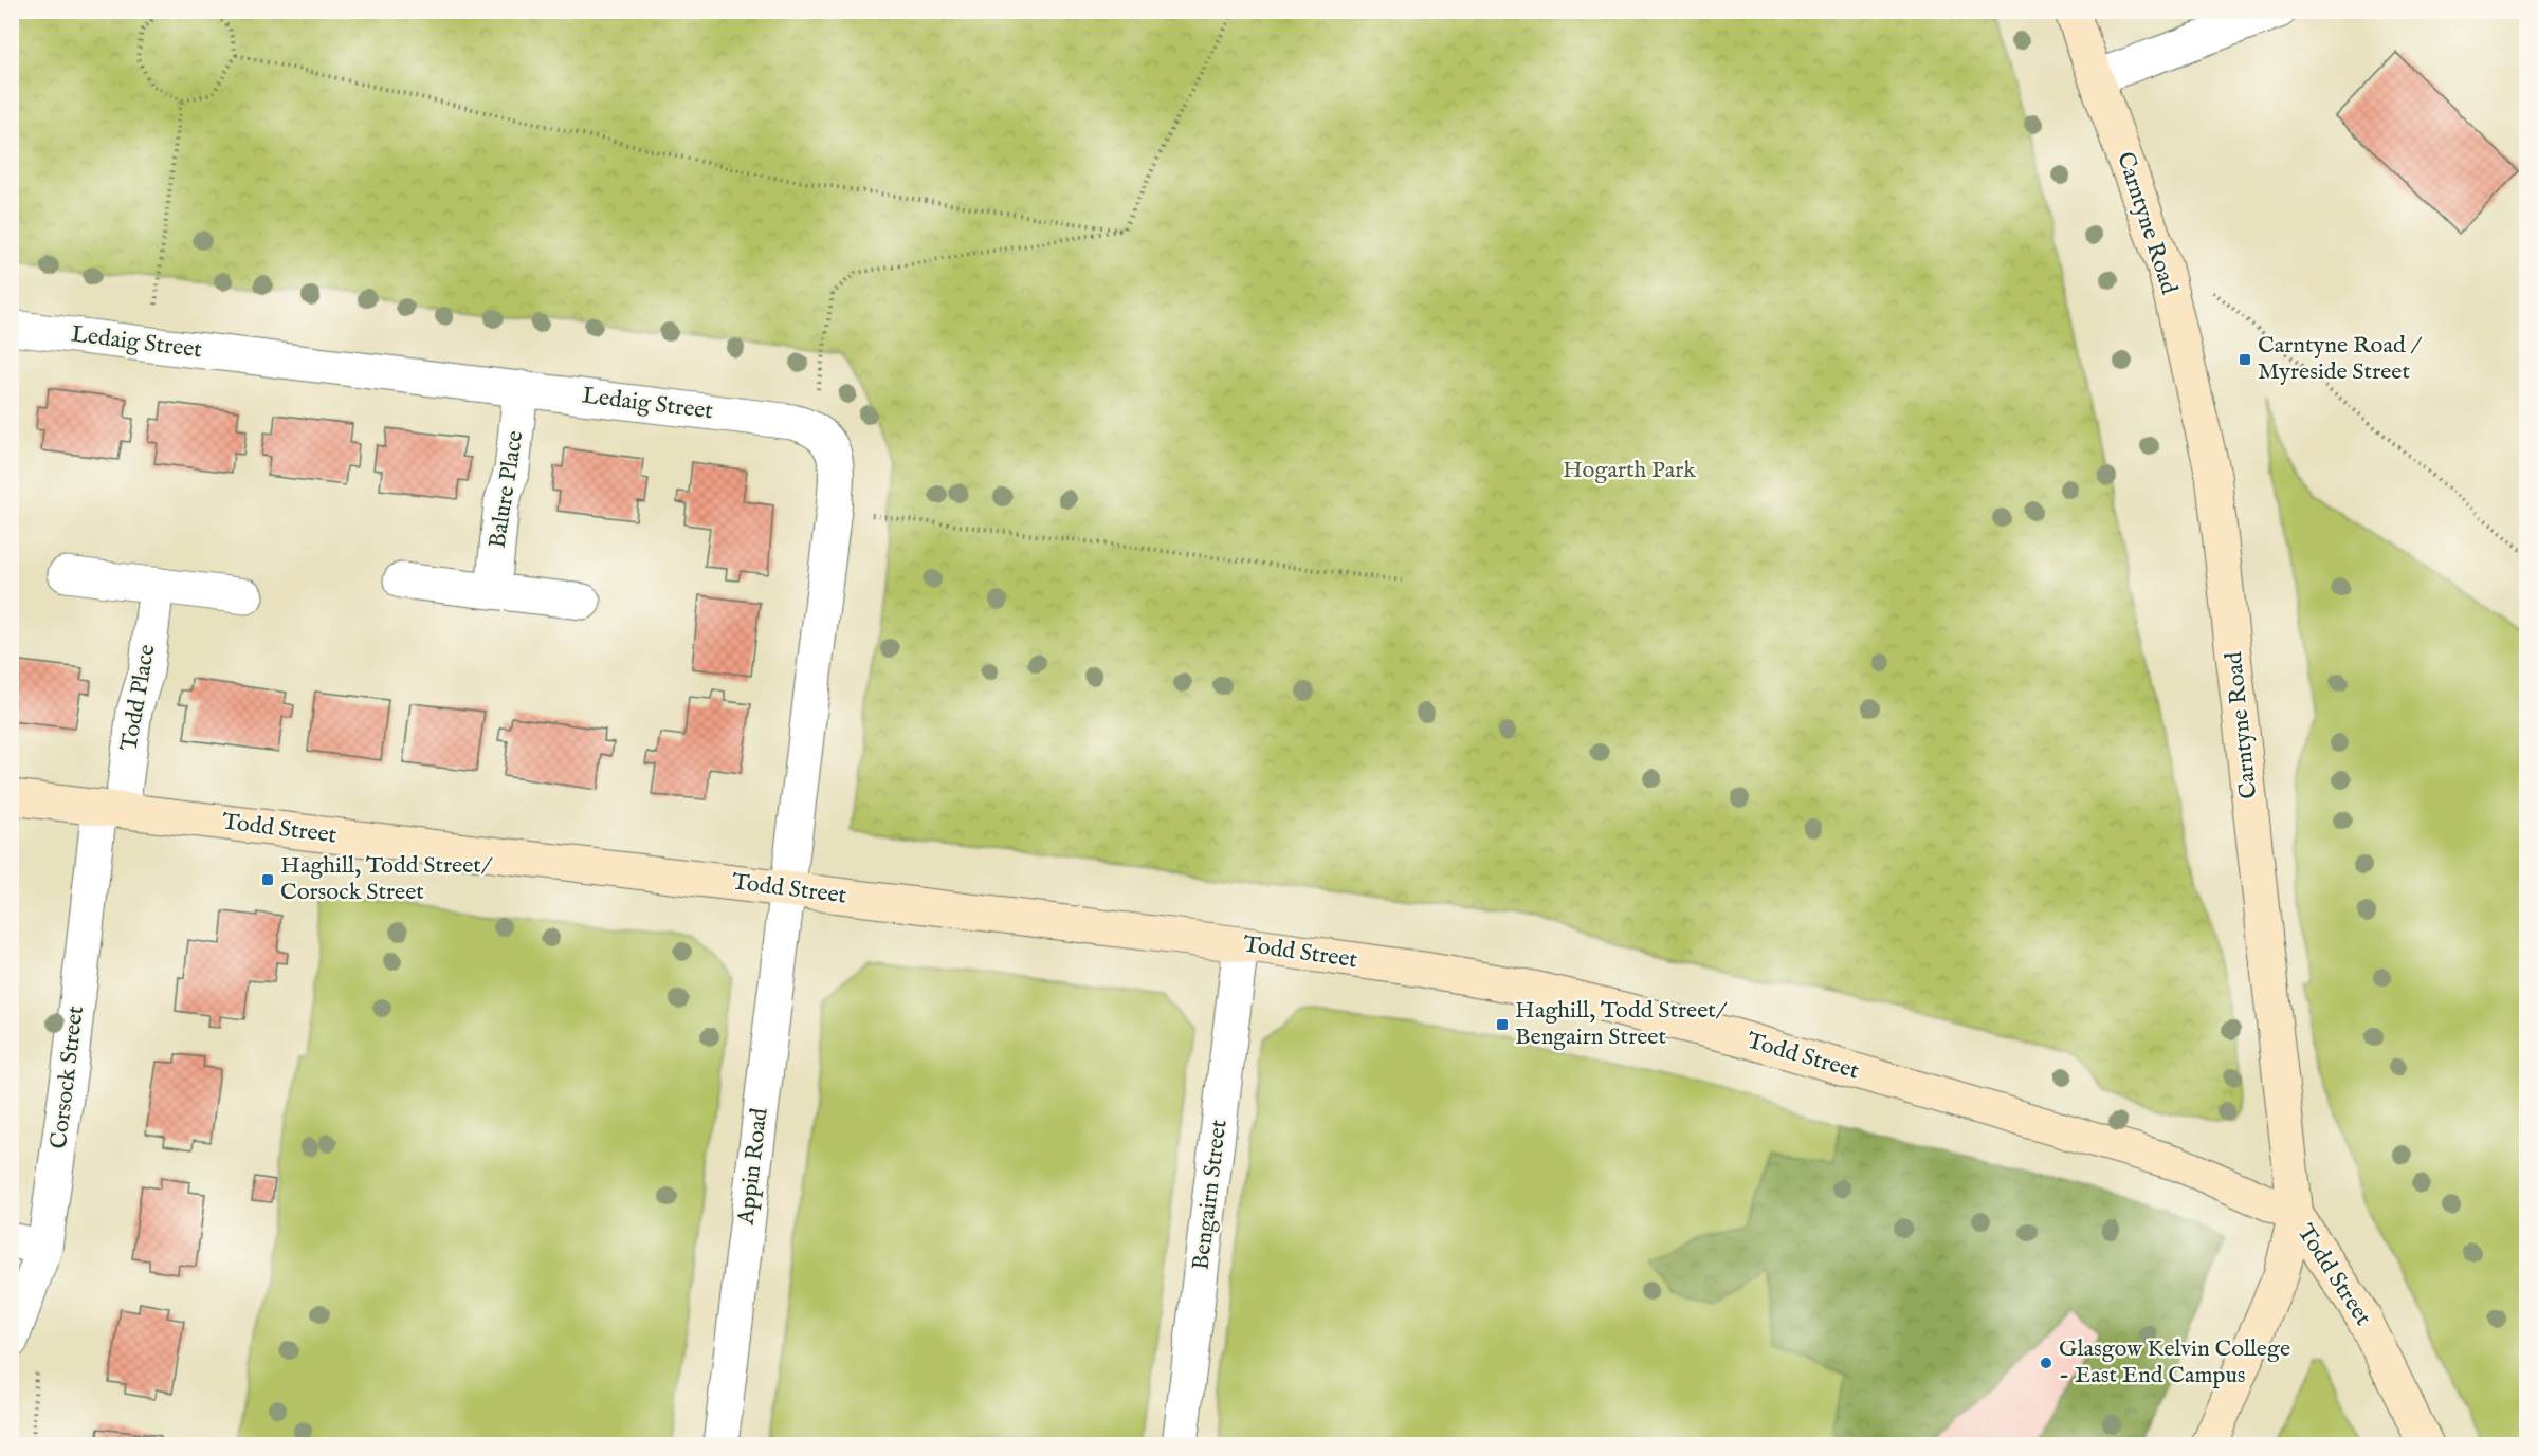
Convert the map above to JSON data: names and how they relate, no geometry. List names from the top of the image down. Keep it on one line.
{"streets":{"street":["Carntyne Road","Ledaig Street","Balure Place","Todd Place","Todd Street","Corsock Street","Appin Road","Bengairn Street"]},"crossings":[["Carntyne Road","Todd Street"],["Ledaig Street","Balure Place"],["Todd Place","Todd Street"],["Todd Place","Corsock Street"],["Todd Street","Corsock Street"],["Todd Street","Appin Road"],["Todd Street","Bengairn Street"]],"parks":["Hogarth Park"],"places":{"transit":["Carntyne Road / Myreside Street","Haghill, Todd Street/ Corsock Street","Haghill, Todd Street/ Bengairn Street"],"other":["Glasgow Kelvin College - East End Campus"]}}
